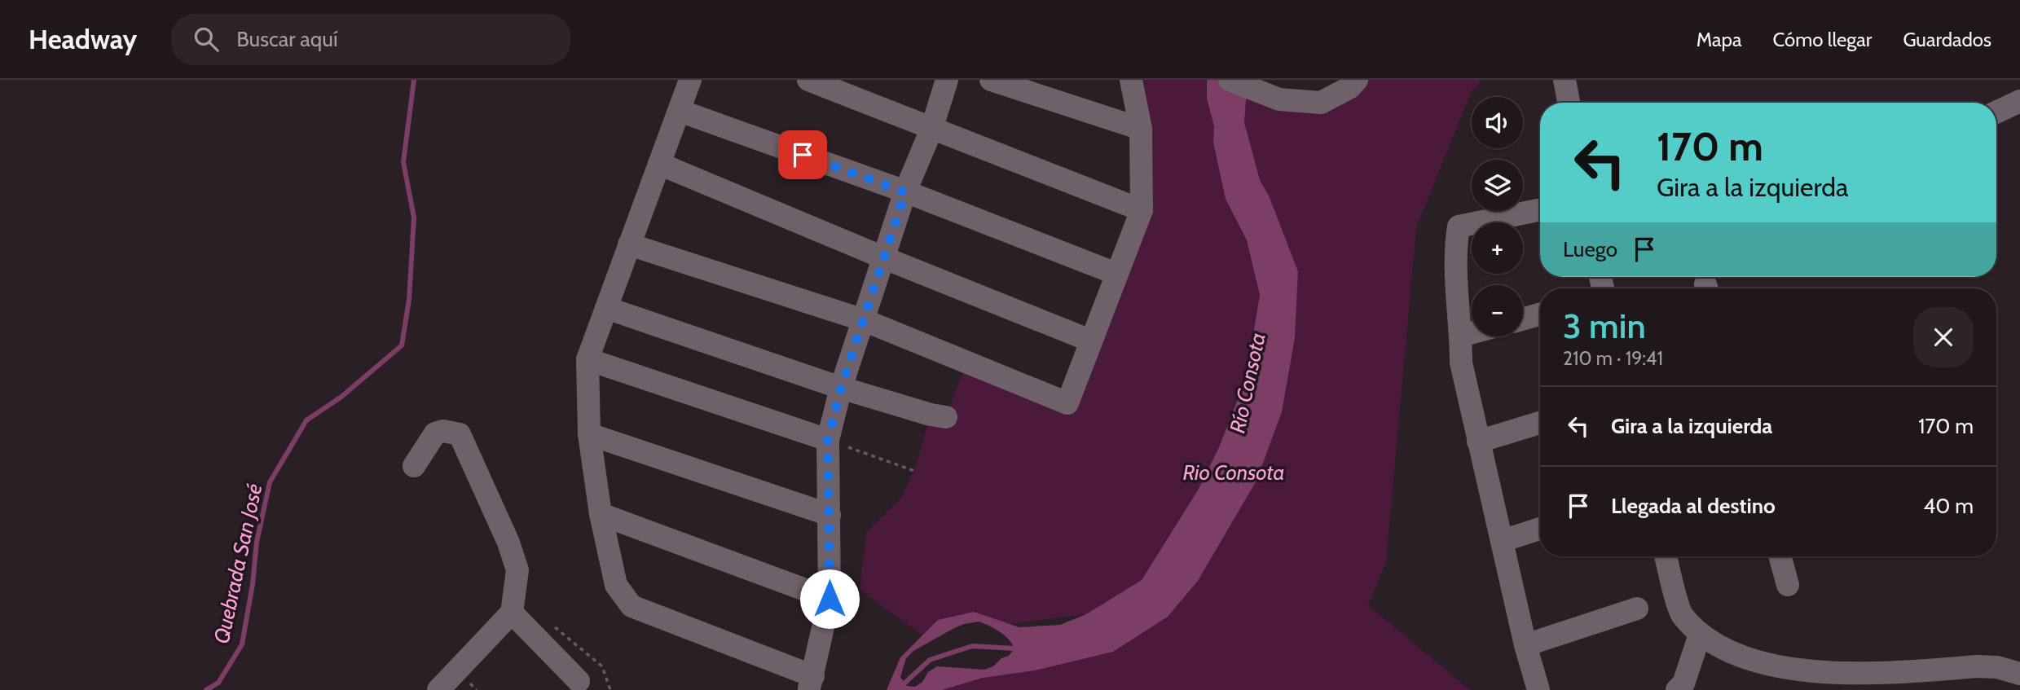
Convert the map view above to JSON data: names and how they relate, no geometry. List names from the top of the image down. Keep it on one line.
{"water":["Río Consota","Rio Consota","Quebrada San José"],"page":{"header":"Headway","search":"Buscar aquí","nav":["Mapa","Cómo llegar","Guardados"],"map_buttons":["+","−"],"turn":["170 m","Gira a la izquierda"],"then":"Luego","heading":["3 min","210 m · 19:41"],"list":[{"name":"Gira a la izquierda","value":"170 m"},{"name":"Llegada al destino","value":"40 m"}]}}
